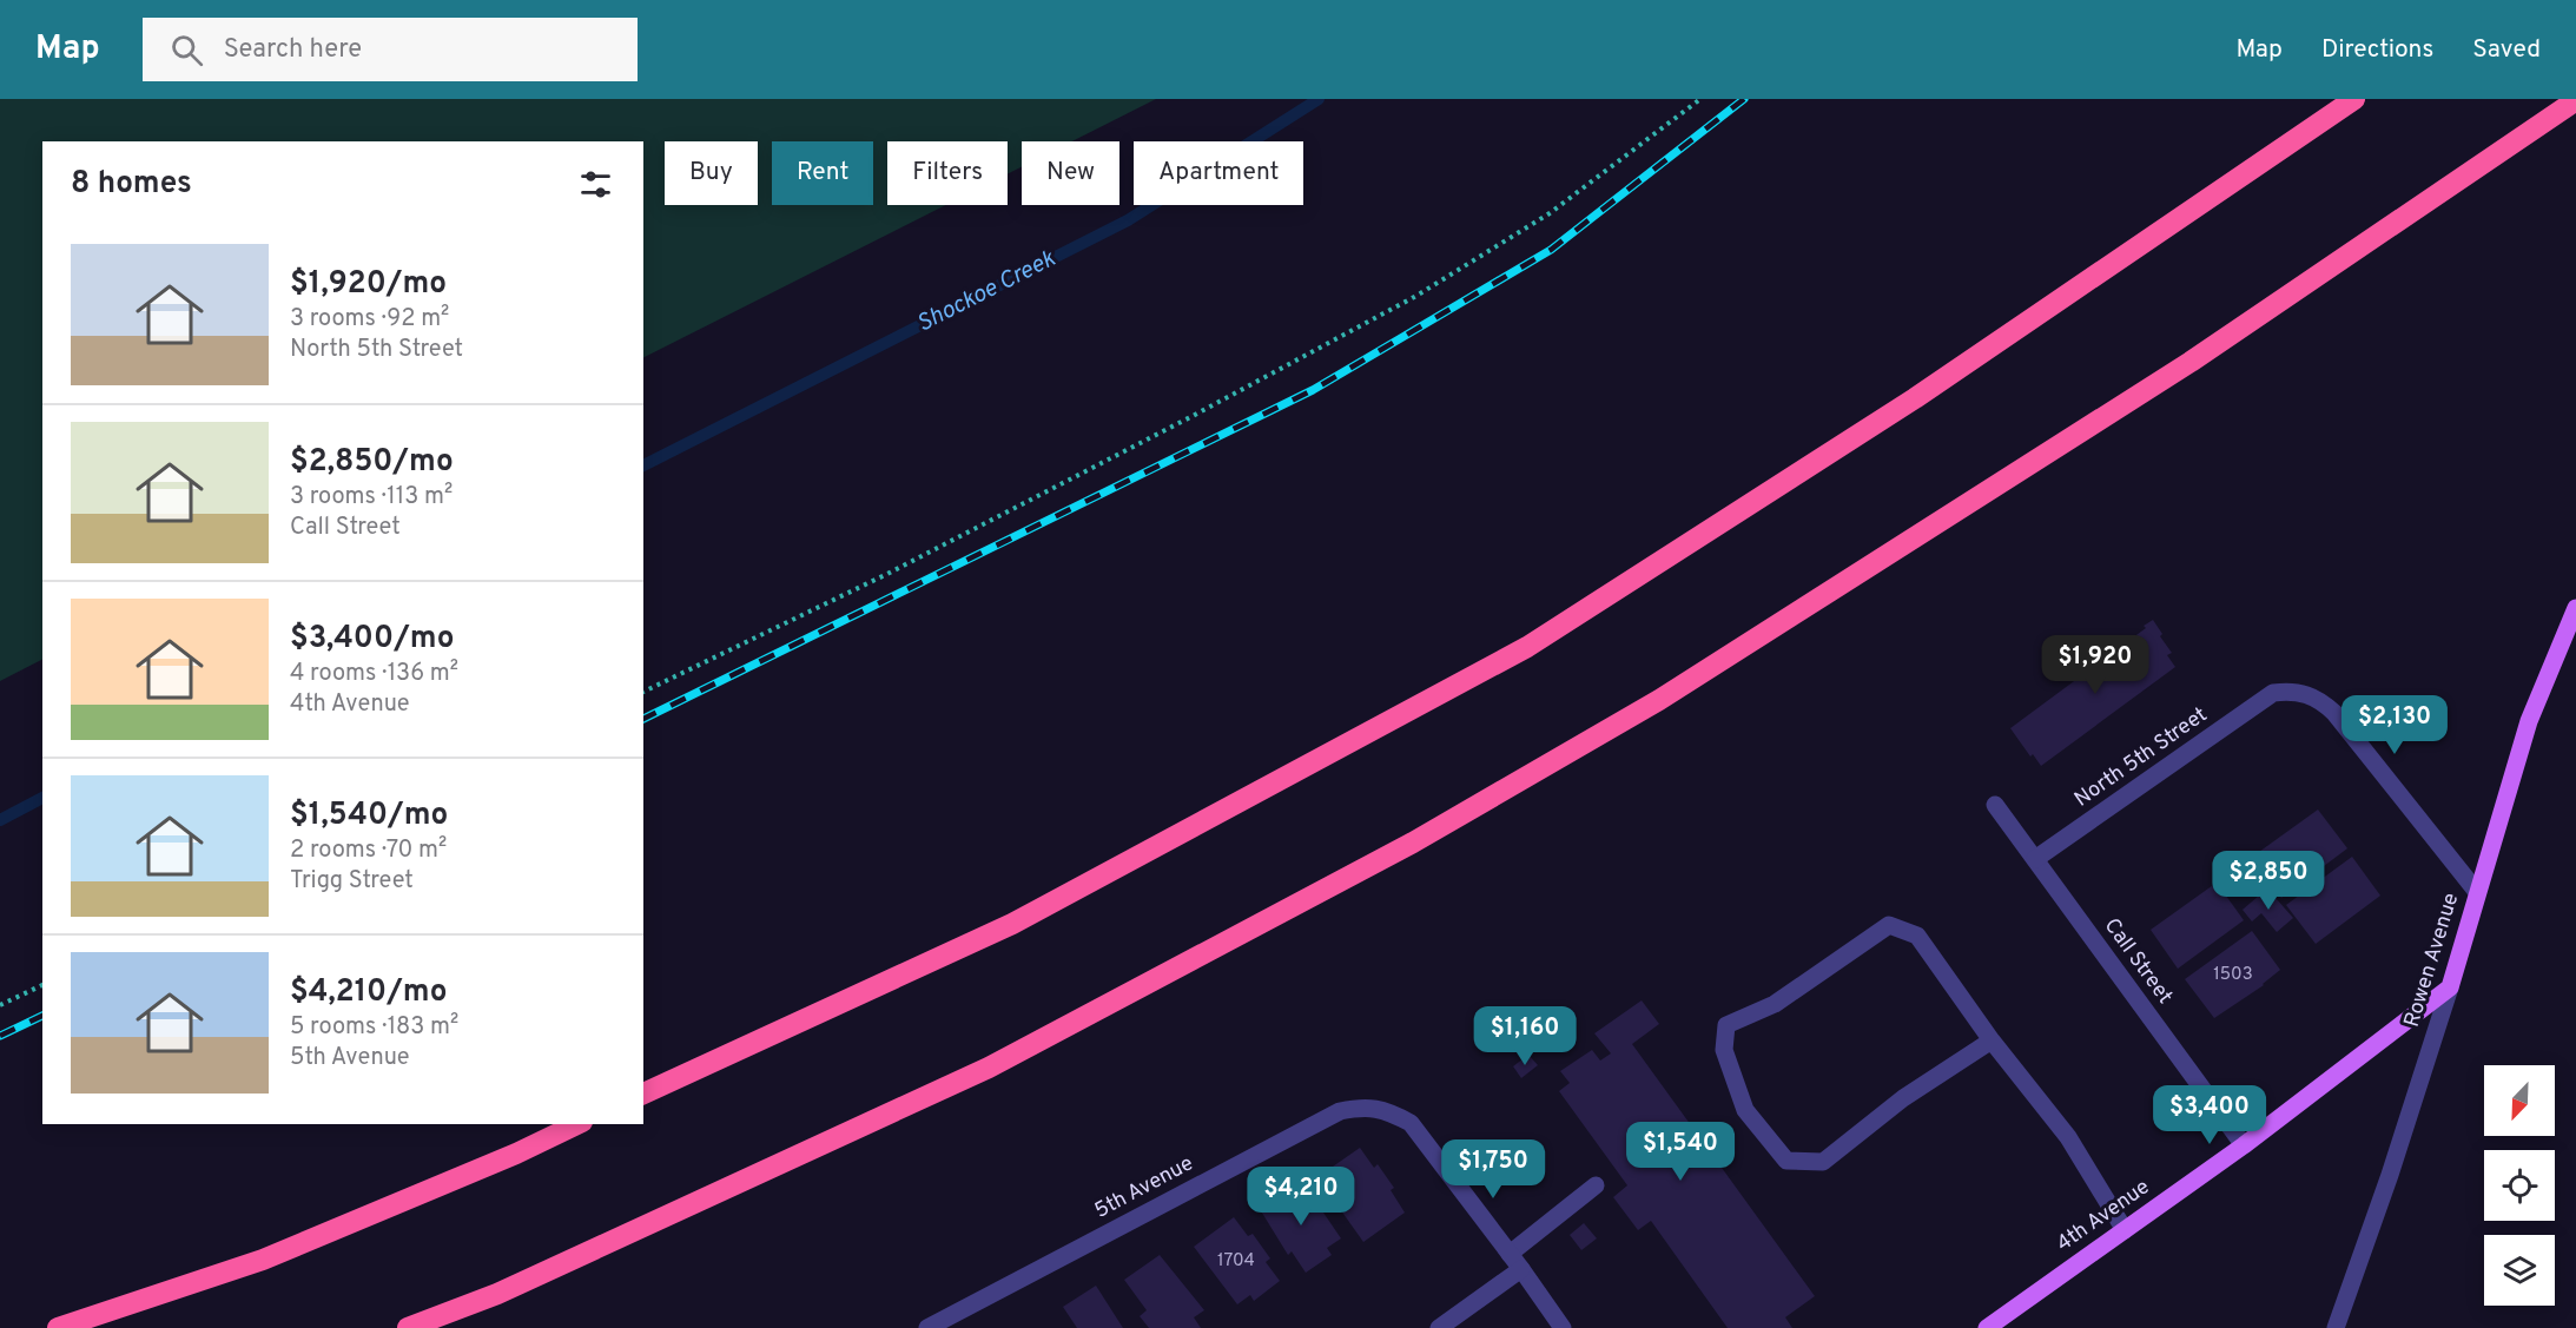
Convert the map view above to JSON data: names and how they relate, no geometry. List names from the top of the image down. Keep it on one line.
{"streets":{"main road":["Rowen Avenue","4th Avenue"],"street":["North 5th Street","Call Street","5th Avenue"]},"crossings":[["North 5th Street","Rowen Avenue"],["North 5th Street","Call Street"],["Rowen Avenue","4th Avenue"],["Call Street","4th Avenue"]],"water":["Shockoe Creek"],"house_numbers":["1503","1704"],"north":"bottom left","page":{"header":"Map","search":"Search here","nav":["Map","Directions","Saved"],"chip":["Buy","Rent","Filters","New","Apartment"],"heading":"8 homes","list":[{"name":"$1,920/mo","note":"3 rooms · 92 m² · North 5th Street"},{"name":"$2,850/mo","note":"3 rooms · 113 m² · Call Street"},{"name":"$3,400/mo","note":"4 rooms · 136 m² · 4th Avenue"},{"name":"$1,540/mo","note":"2 rooms · 70 m² · Trigg Street"},{"name":"$4,210/mo","note":"5 rooms · 183 m² · 5th Avenue"}],"price":["$1,920","$2,130","$2,850","$1,160","$3,400","$1,540","$1,750","$4,210"]}}
